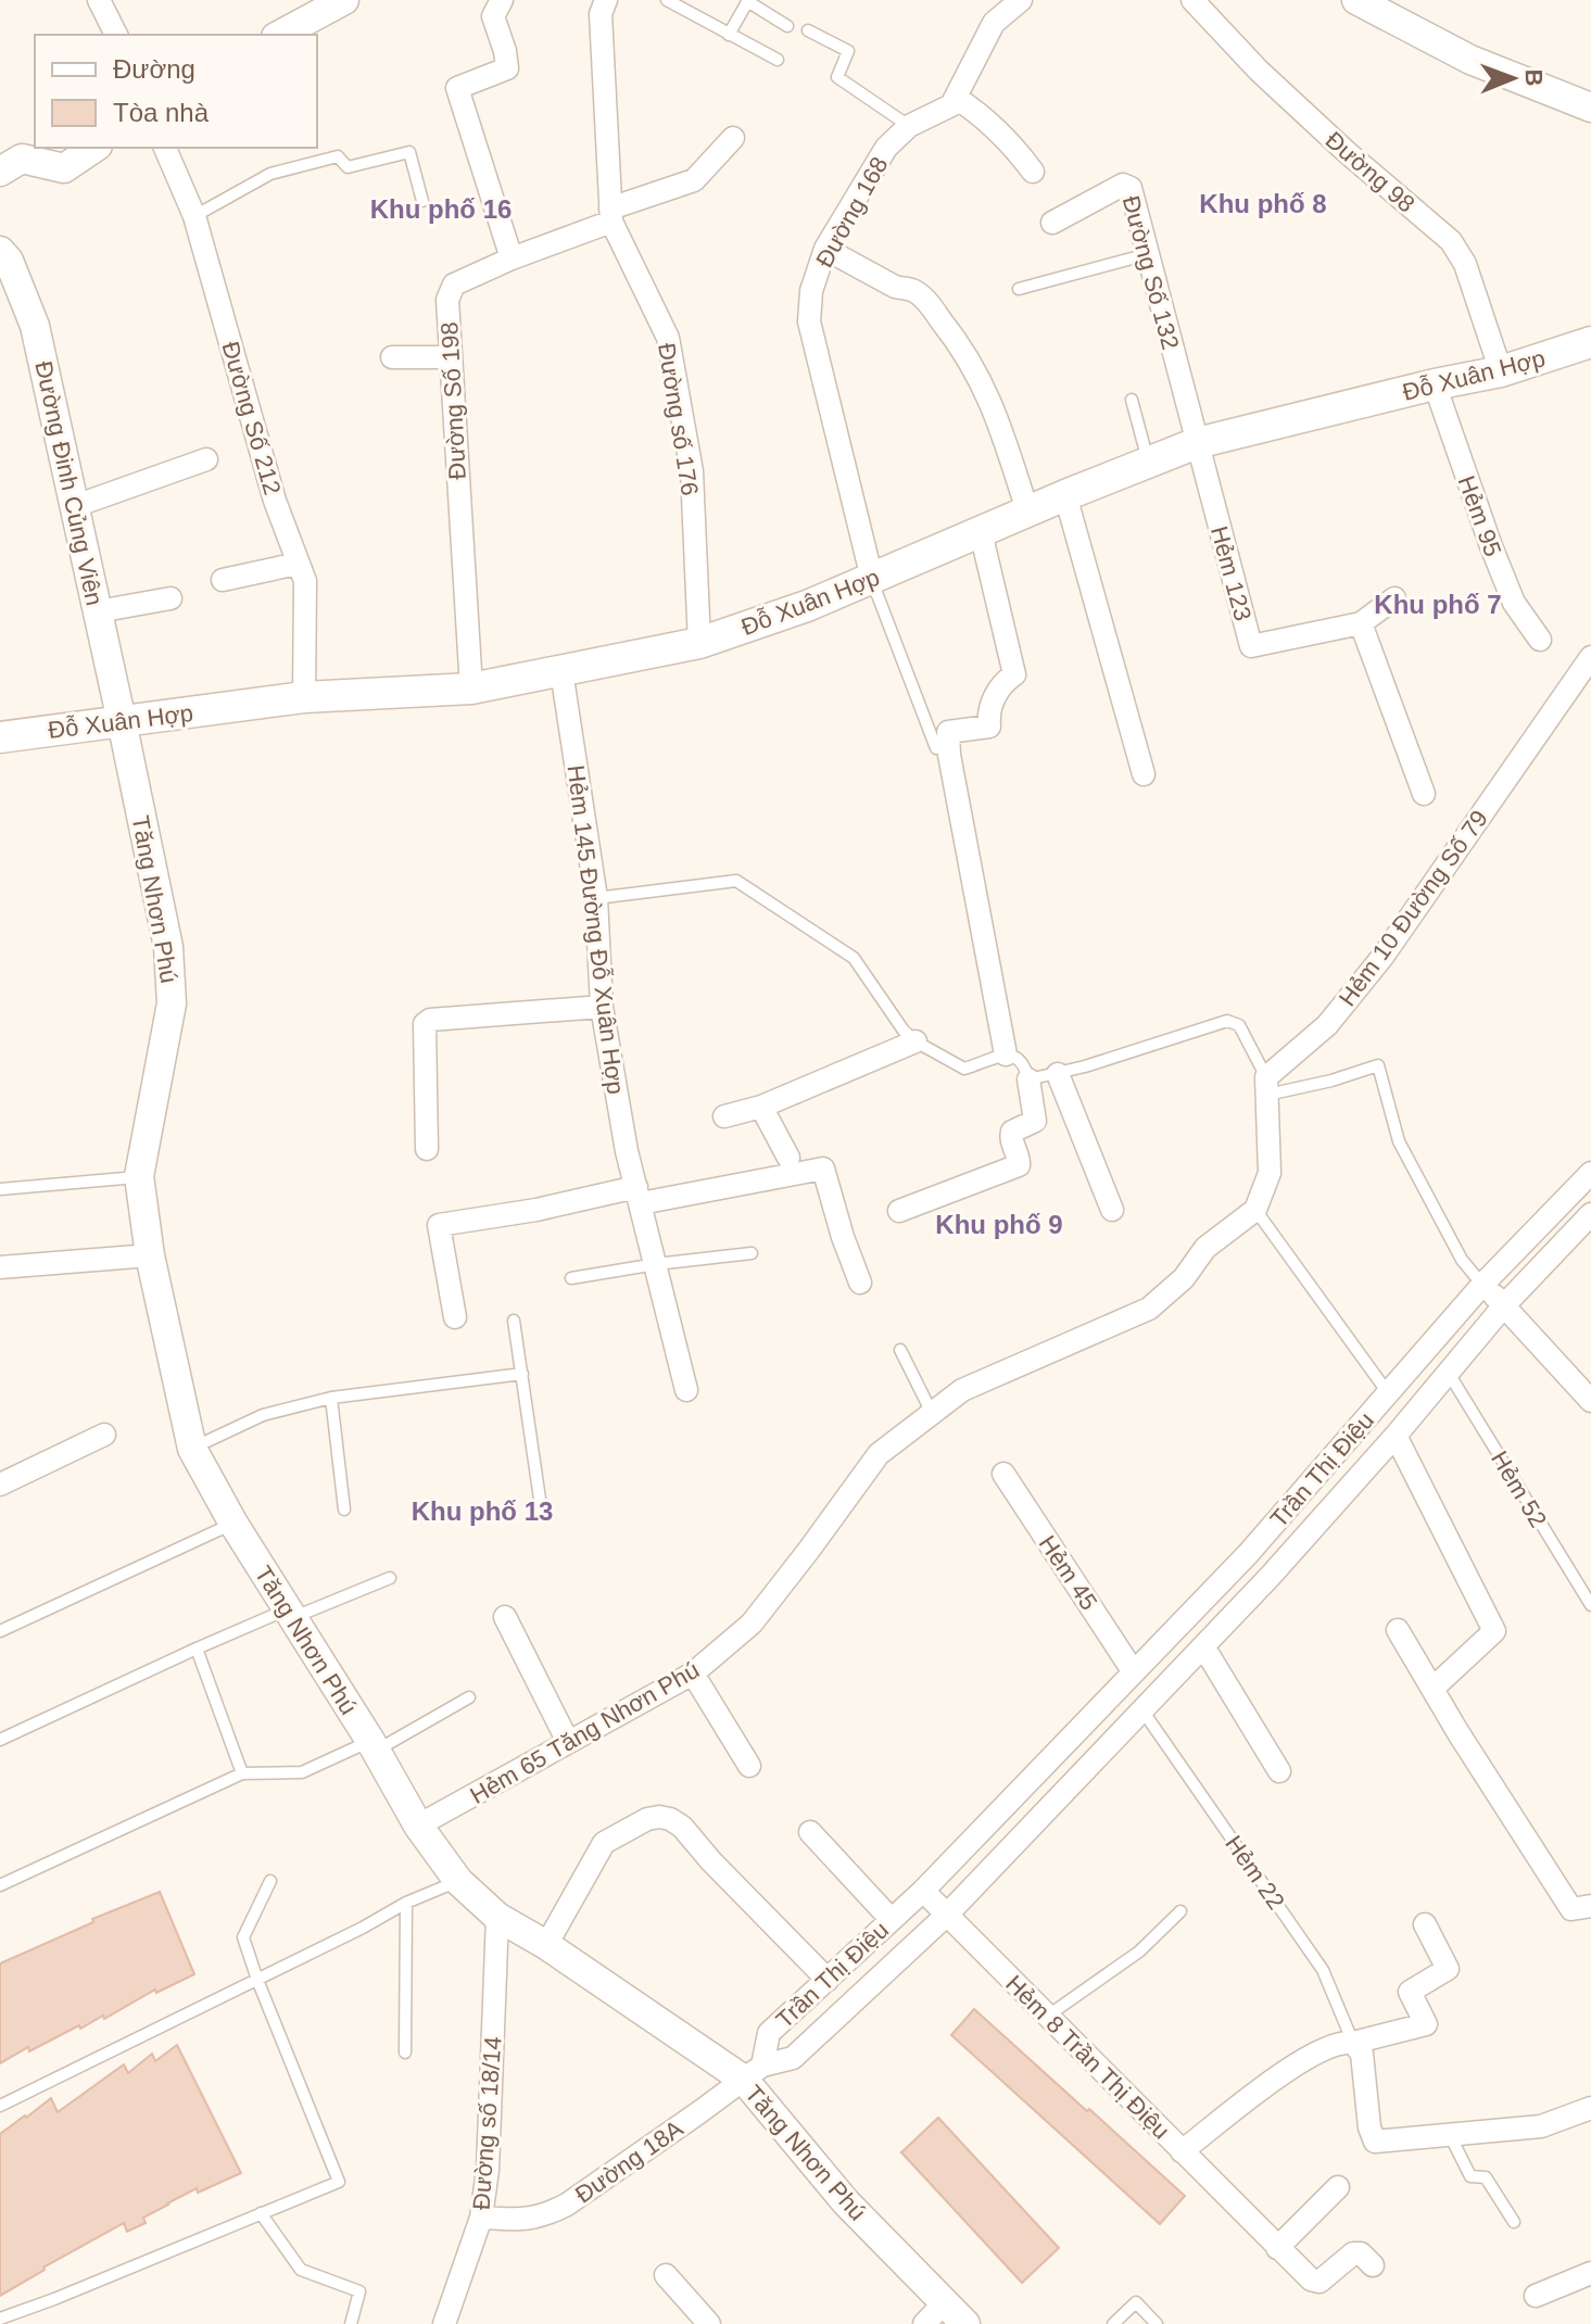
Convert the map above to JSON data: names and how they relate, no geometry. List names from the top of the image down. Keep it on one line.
{"streets":{"main road":["Đỗ Xuân Hợp"],"street":["Đường 98","Đường 168","Đường Số 132","Đường Số 198","Đường Số 212","Đường số 176","Đường Đinh Củng Viên","Hẻm 95","Hẻm 123","Tăng Nhơn Phú","Hẻm 10 Đường Số 79","Hẻm 145 Đường Đỗ Xuân Hợp","Trần Thị Điệu","Hẻm 45","Hẻm 65 Tăng Nhơn Phú","Hẻm 8 Trần Thị Điệu","Đường số 18/14","Đường 18A"],"lane":["Hẻm 52","Hẻm 22"]},"crossings":[["Đường 98","Đỗ Xuân Hợp"],["Đường 168","Đỗ Xuân Hợp"],["Đường Số 132","Đỗ Xuân Hợp"],["Đường Số 132","Hẻm 123"],["Đỗ Xuân Hợp","Đường Số 198"],["Đỗ Xuân Hợp","Đường Số 212"],["Đỗ Xuân Hợp","Đường số 176"],["Đỗ Xuân Hợp","Đường Đinh Củng Viên"],["Đỗ Xuân Hợp","Hẻm 95"],["Đỗ Xuân Hợp","Hẻm 123"],["Đỗ Xuân Hợp","Tăng Nhơn Phú"],["Đỗ Xuân Hợp","Hẻm 145 Đường Đỗ Xuân Hợp"],["Đường Số 198","Đường số 176"],["Đường Đinh Củng Viên","Tăng Nhơn Phú"],["Tăng Nhơn Phú","Trần Thị Điệu"],["Tăng Nhơn Phú","Hẻm 65 Tăng Nhơn Phú"],["Tăng Nhơn Phú","Đường số 18/14"],["Tăng Nhơn Phú","Đường 18A"],["Trần Thị Điệu","Hẻm 52"],["Trần Thị Điệu","Hẻm 45"],["Trần Thị Điệu","Hẻm 22"],["Trần Thị Điệu","Hẻm 8 Trần Thị Điệu"],["Trần Thị Điệu","Đường 18A"],["Hẻm 22","Hẻm 8 Trần Thị Điệu"],["Đường số 18/14","Đường 18A"]],"districts":["Khu phố 8","Khu phố 16","Khu phố 7","Khu phố 9","Khu phố 13"],"legend":["Đường","Tòa nhà"],"north":"right"}
